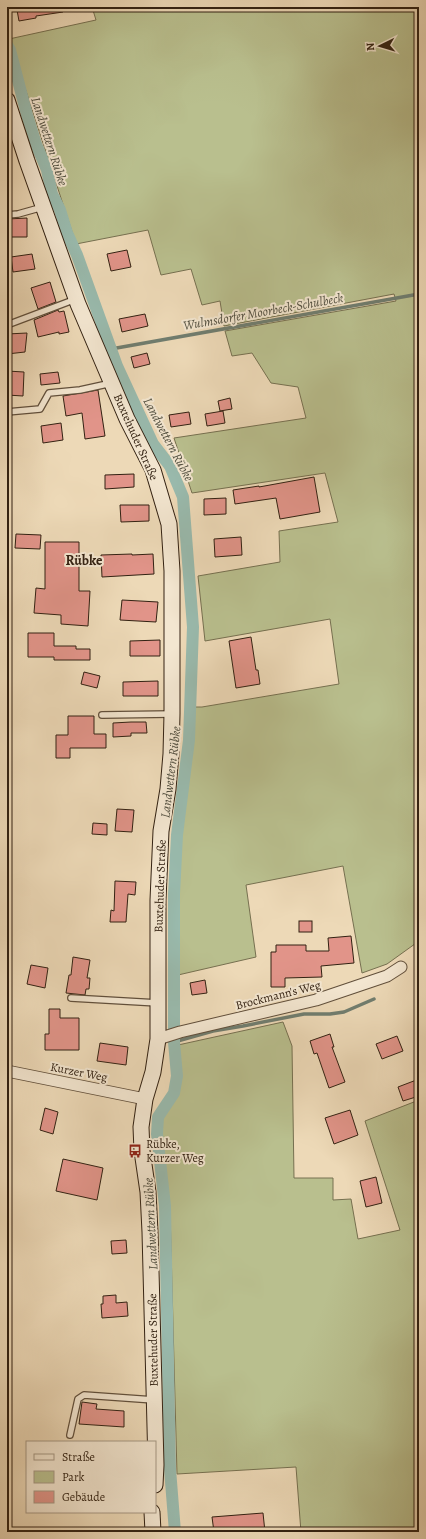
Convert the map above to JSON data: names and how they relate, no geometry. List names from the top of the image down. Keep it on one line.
{"streets":{"street":["Buxtehuder Straße","Brockmann's Weg","Kurzer Weg"]},"crossings":[["Buxtehuder Straße","Brockmann's Weg"],["Buxtehuder Straße","Kurzer Weg"]],"districts":["Rübke"],"water":["Landwettern Rübke","Wulmsdorfer Moorbeck-Schulbeck"],"places":{"bus stop":["Rübke, Kurzer Weg"]},"legend":["Straße","Park","Gebäude"],"north":"left"}
